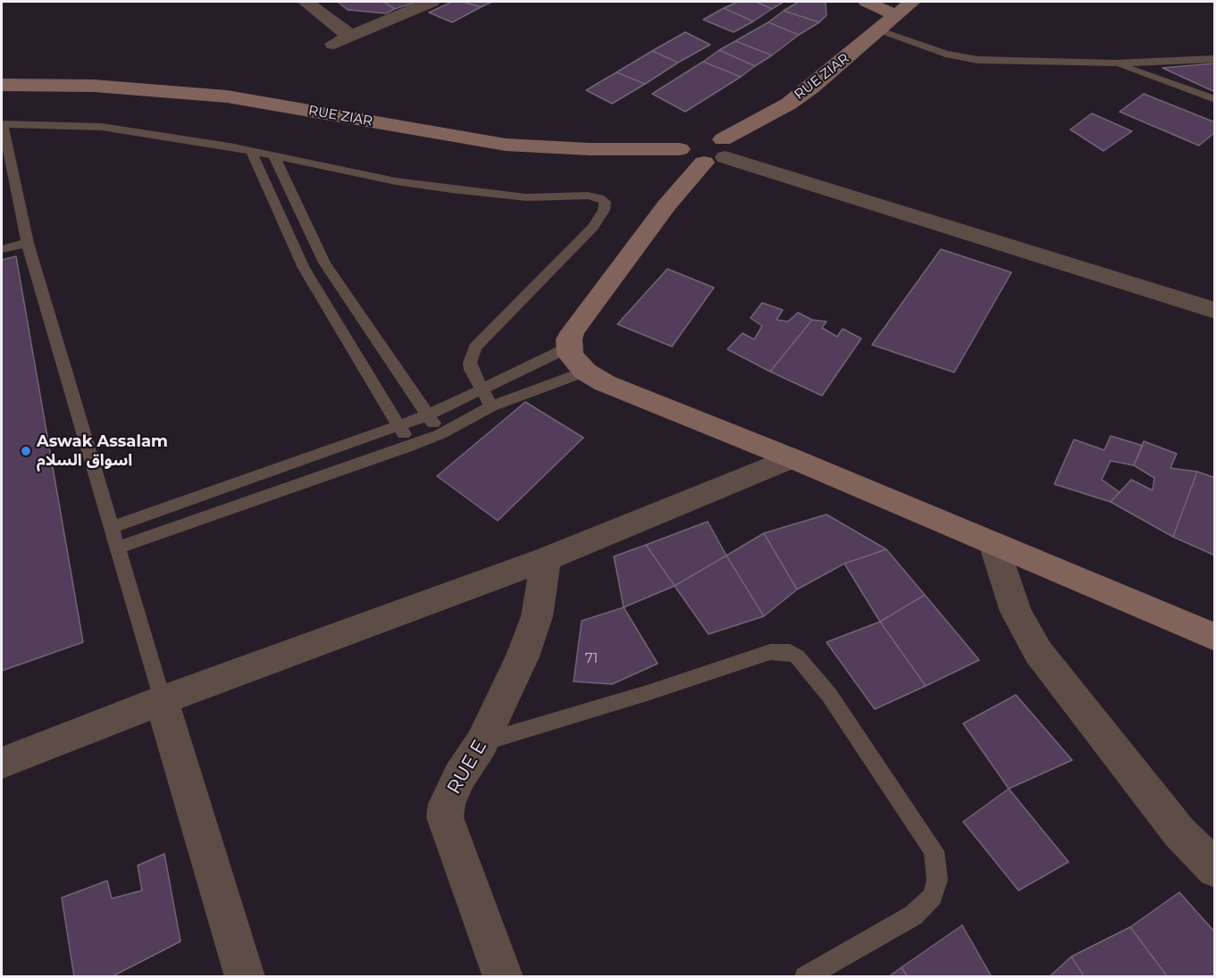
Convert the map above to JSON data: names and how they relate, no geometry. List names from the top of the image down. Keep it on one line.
{"streets":{"main road":["RUE ZIAR"],"street":["RUE E"]},"places":["Aswak Assalam اسواق السلام"],"house_numbers":["71"]}
